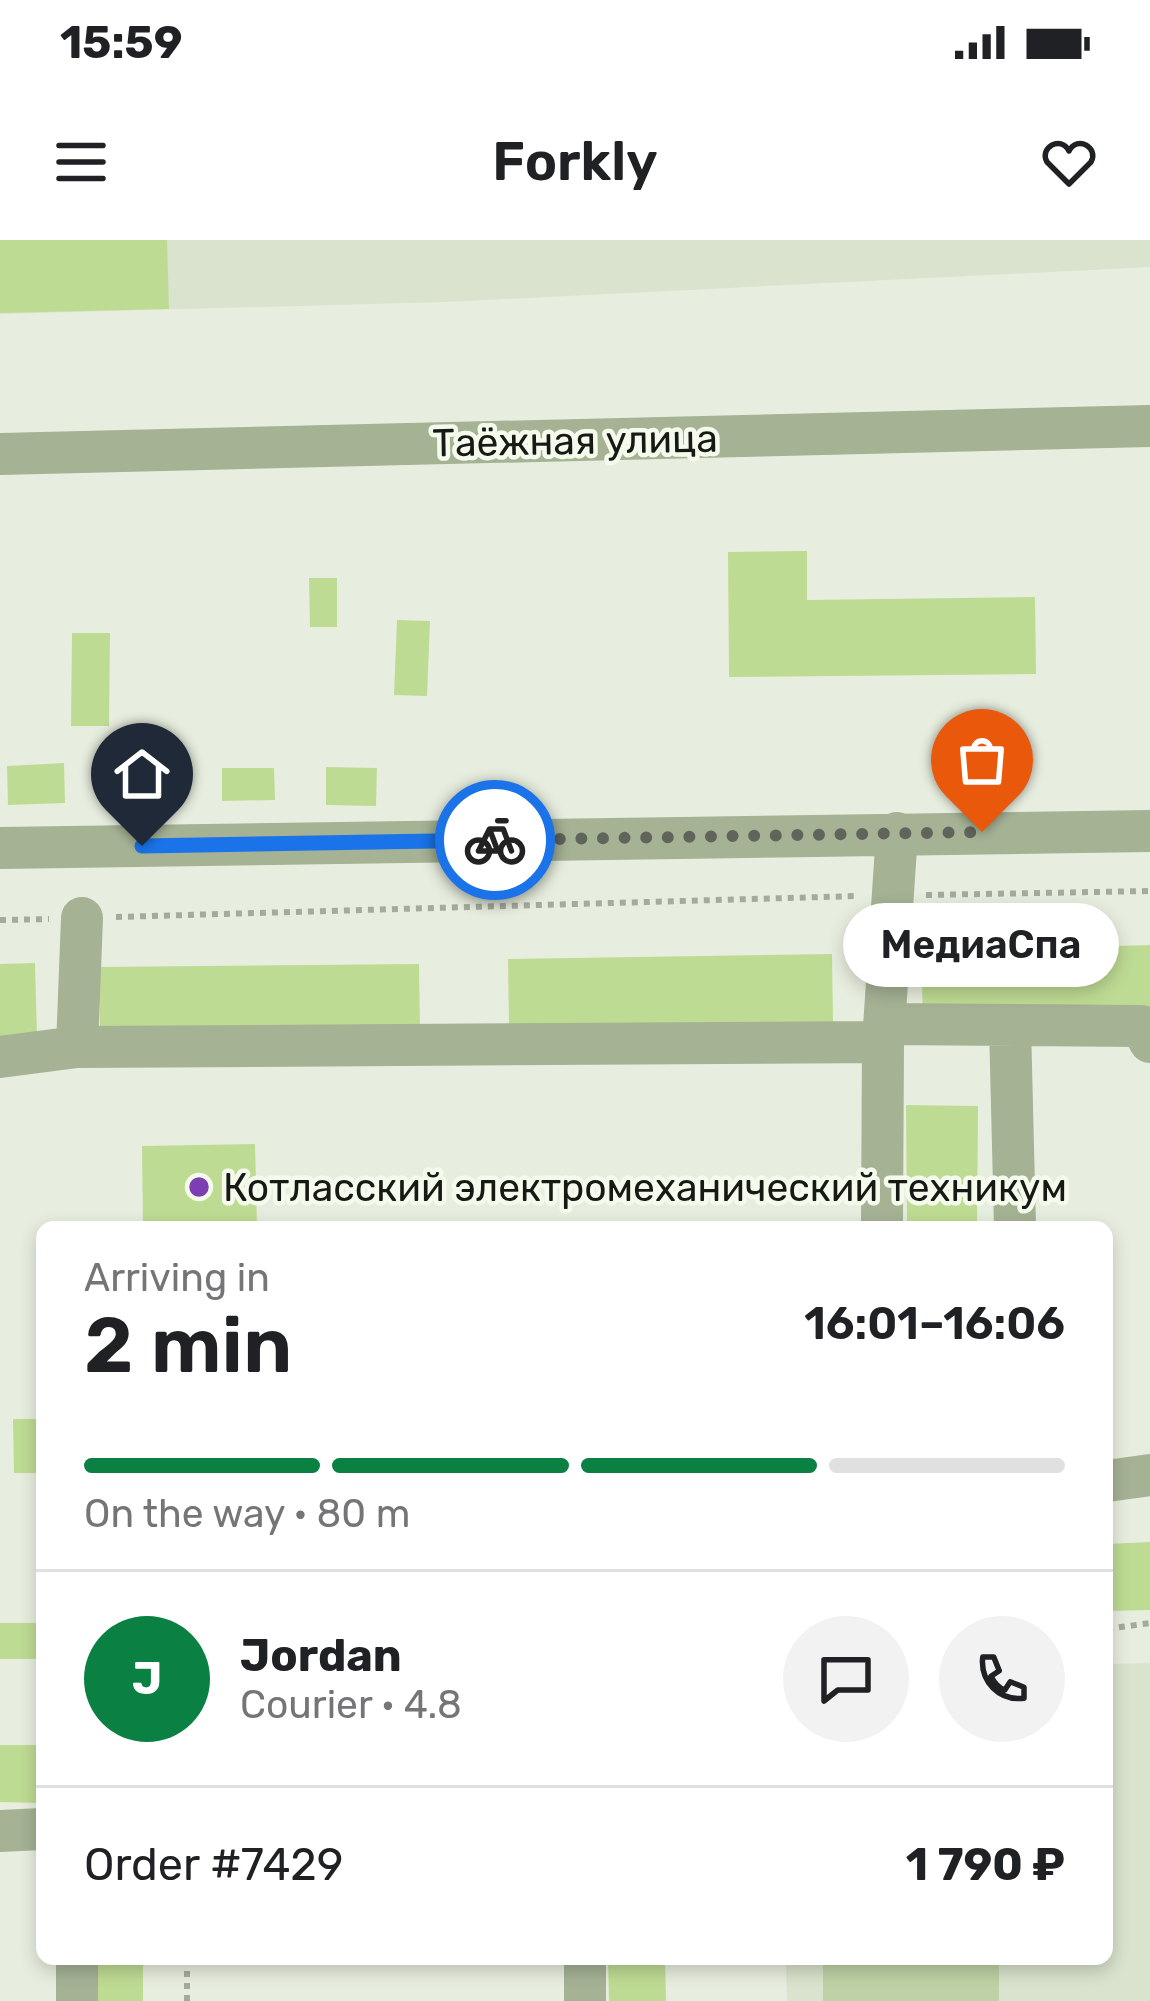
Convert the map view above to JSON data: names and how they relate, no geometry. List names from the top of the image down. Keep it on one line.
{"streets":{"street":["Таёжная улица"]},"places":["МедиаСпа","Котласский электромеханический техникум"],"page":{"status":"15:59","header":"Forkly","bubble":"МедиаСпа","heading":["2 min","Arriving in","16:01–16:06"],"panel":["Jordan","Courier · 4.8","Order #7429","1 790 ₽"],"bar":"On the way · 80 m","round":"J"}}
